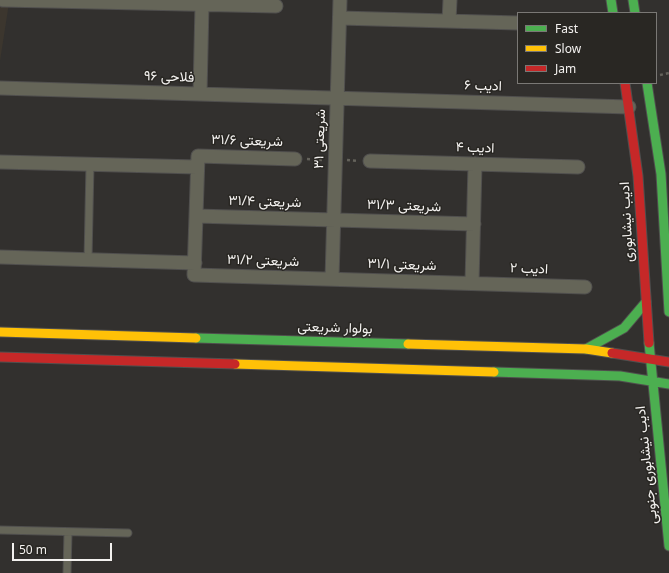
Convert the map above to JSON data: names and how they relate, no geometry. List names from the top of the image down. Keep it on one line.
{"streets":{"main road":["ادیب نیشابوری","بولوار شریعتی","ادیب نیشابوری جنوبی"],"street":["فلاحی ۹۶","ادیب ۶","شریعتی ۳۱","شریعتی ۳۱/۶","ادیب ۴","شریعتی ۳۱/۴","شریعتی ۳۱/۳","شریعتی ۳۱/۲","شریعتی ۳۱/۱","ادیب ۲"]},"crossings":[["فلاحی ۹۶","ادیب ۶"],["فلاحی ۹۶","شریعتی ۳۱"],["ادیب ۶","شریعتی ۳۱"],["ادیب ۶","ادیب نیشابوری"],["شریعتی ۳۱","شریعتی ۳۱/۴"],["شریعتی ۳۱","شریعتی ۳۱/۳"],["شریعتی ۳۱","شریعتی ۳۱/۲"],["شریعتی ۳۱","شریعتی ۳۱/۱"],["شریعتی ۳۱/۴","شریعتی ۳۱/۳"],["ادیب نیشابوری","بولوار شریعتی"],["ادیب نیشابوری","ادیب نیشابوری جنوبی"],["شریعتی ۳۱/۲","شریعتی ۳۱/۱"],["شریعتی ۳۱/۱","ادیب ۲"],["بولوار شریعتی","ادیب نیشابوری جنوبی"]],"legend":["Fast","Slow","Jam"],"scale_bar":"50 m"}
